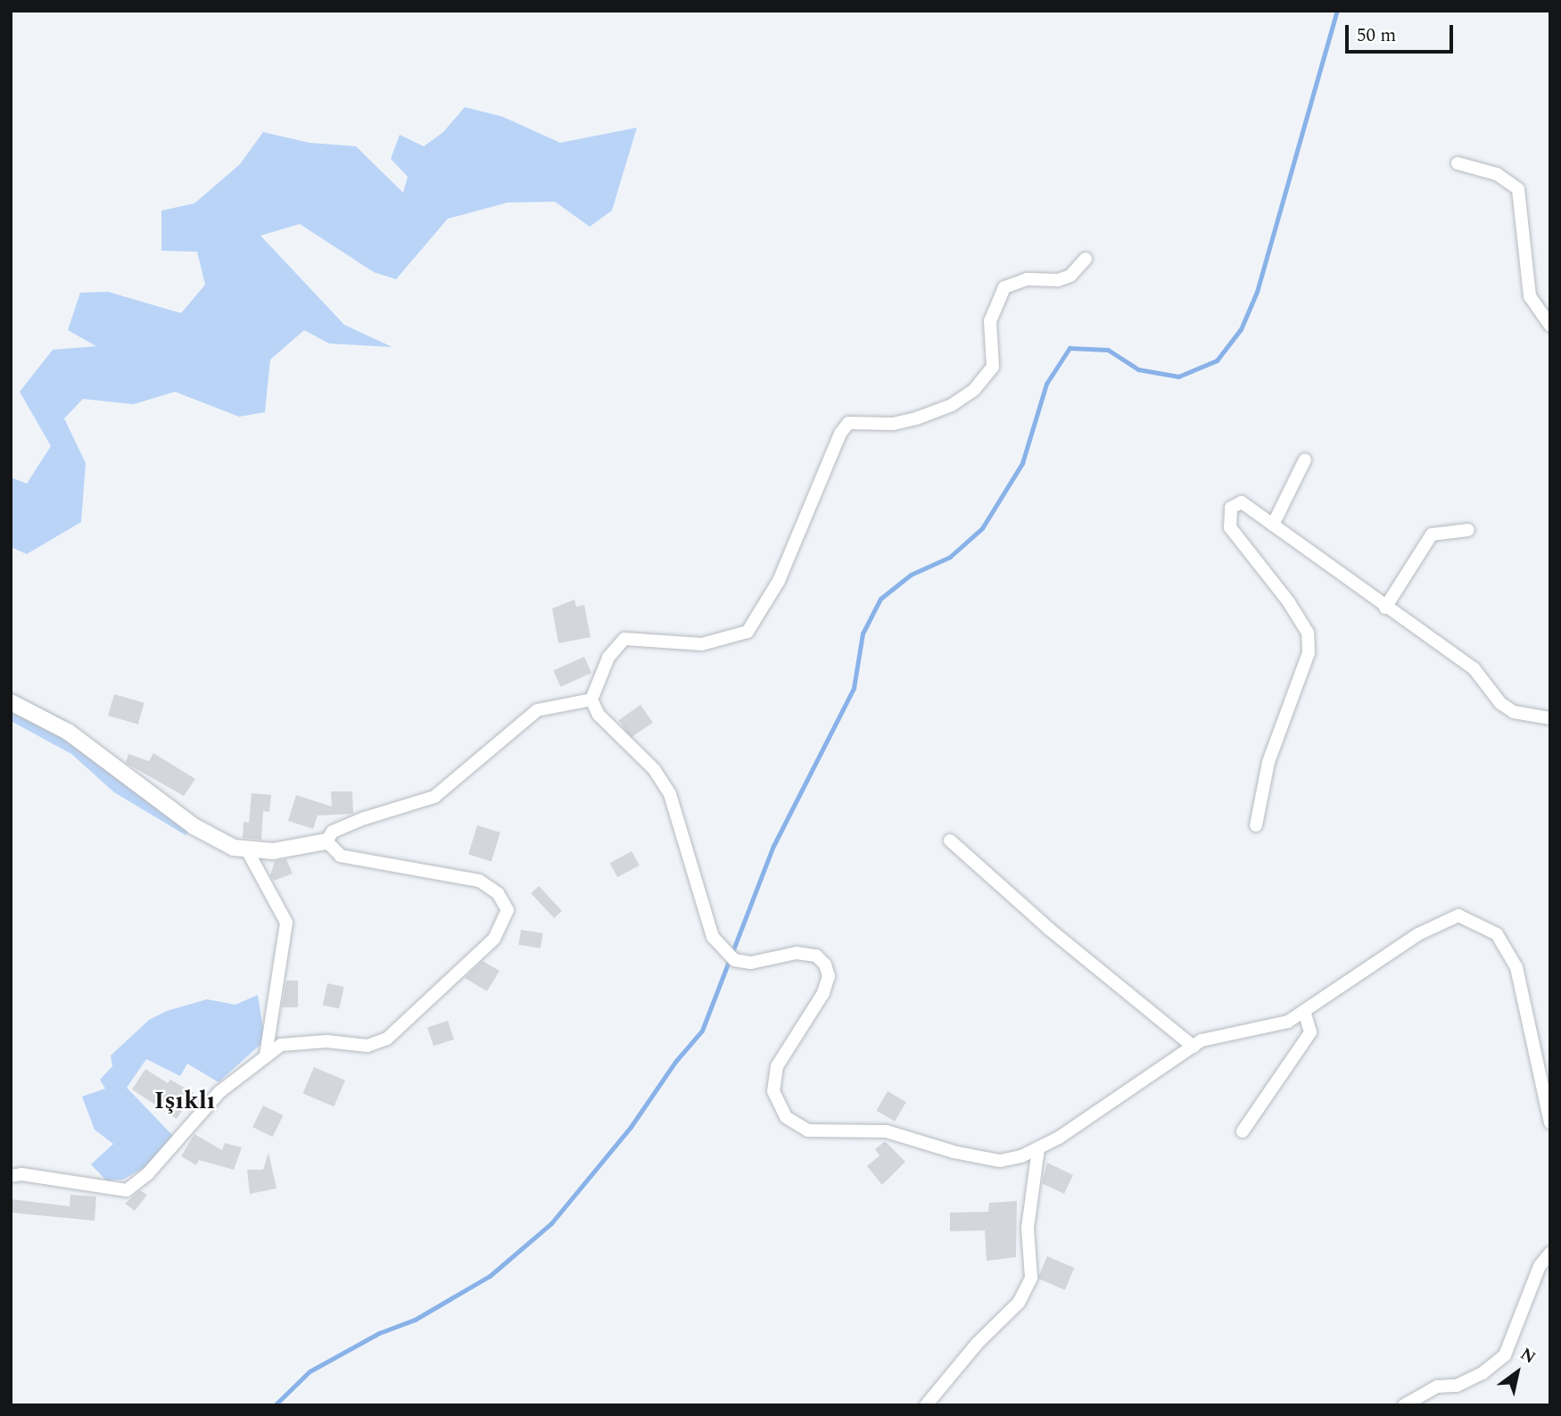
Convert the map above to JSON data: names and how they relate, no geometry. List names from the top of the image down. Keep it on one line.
{"districts":["Işıklı"],"scale_bar":"50 m","north":"top right"}
